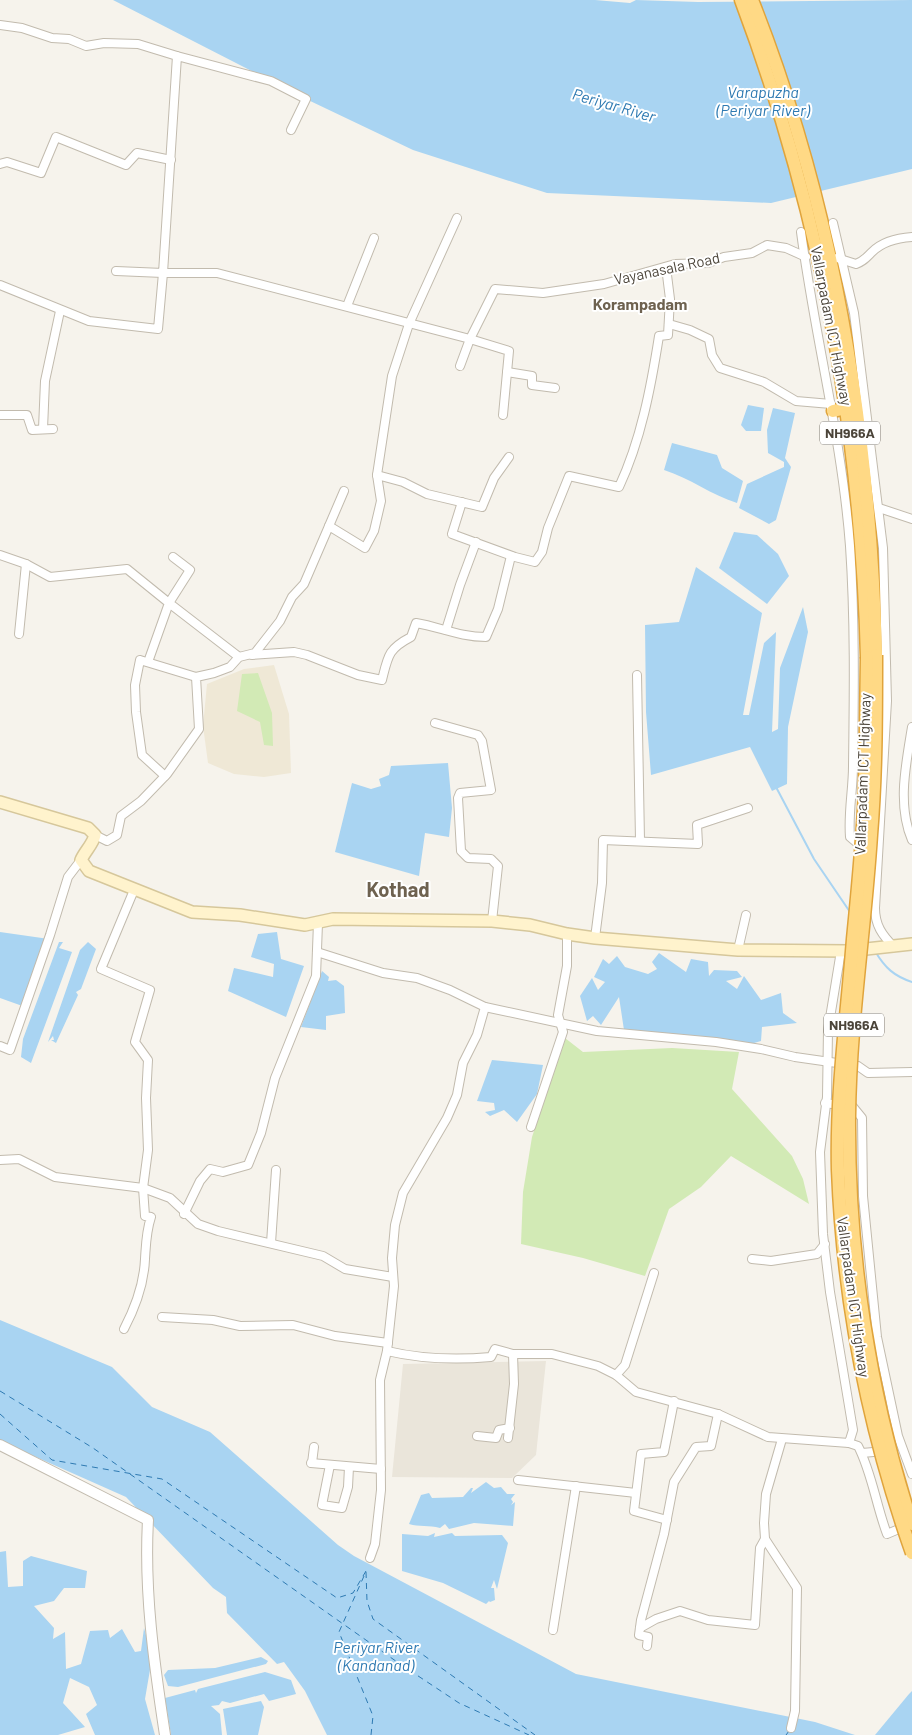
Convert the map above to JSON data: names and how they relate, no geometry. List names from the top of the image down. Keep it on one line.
{"streets":{"highway":["Vallarpadam ICT Highway","NH966A"],"street":["Vayanasala Road"]},"districts":["Korampadam","Kothad"],"water":["Varapuzha (Periyar River)","Periyar River","Periyar River (Kandanad)"]}
